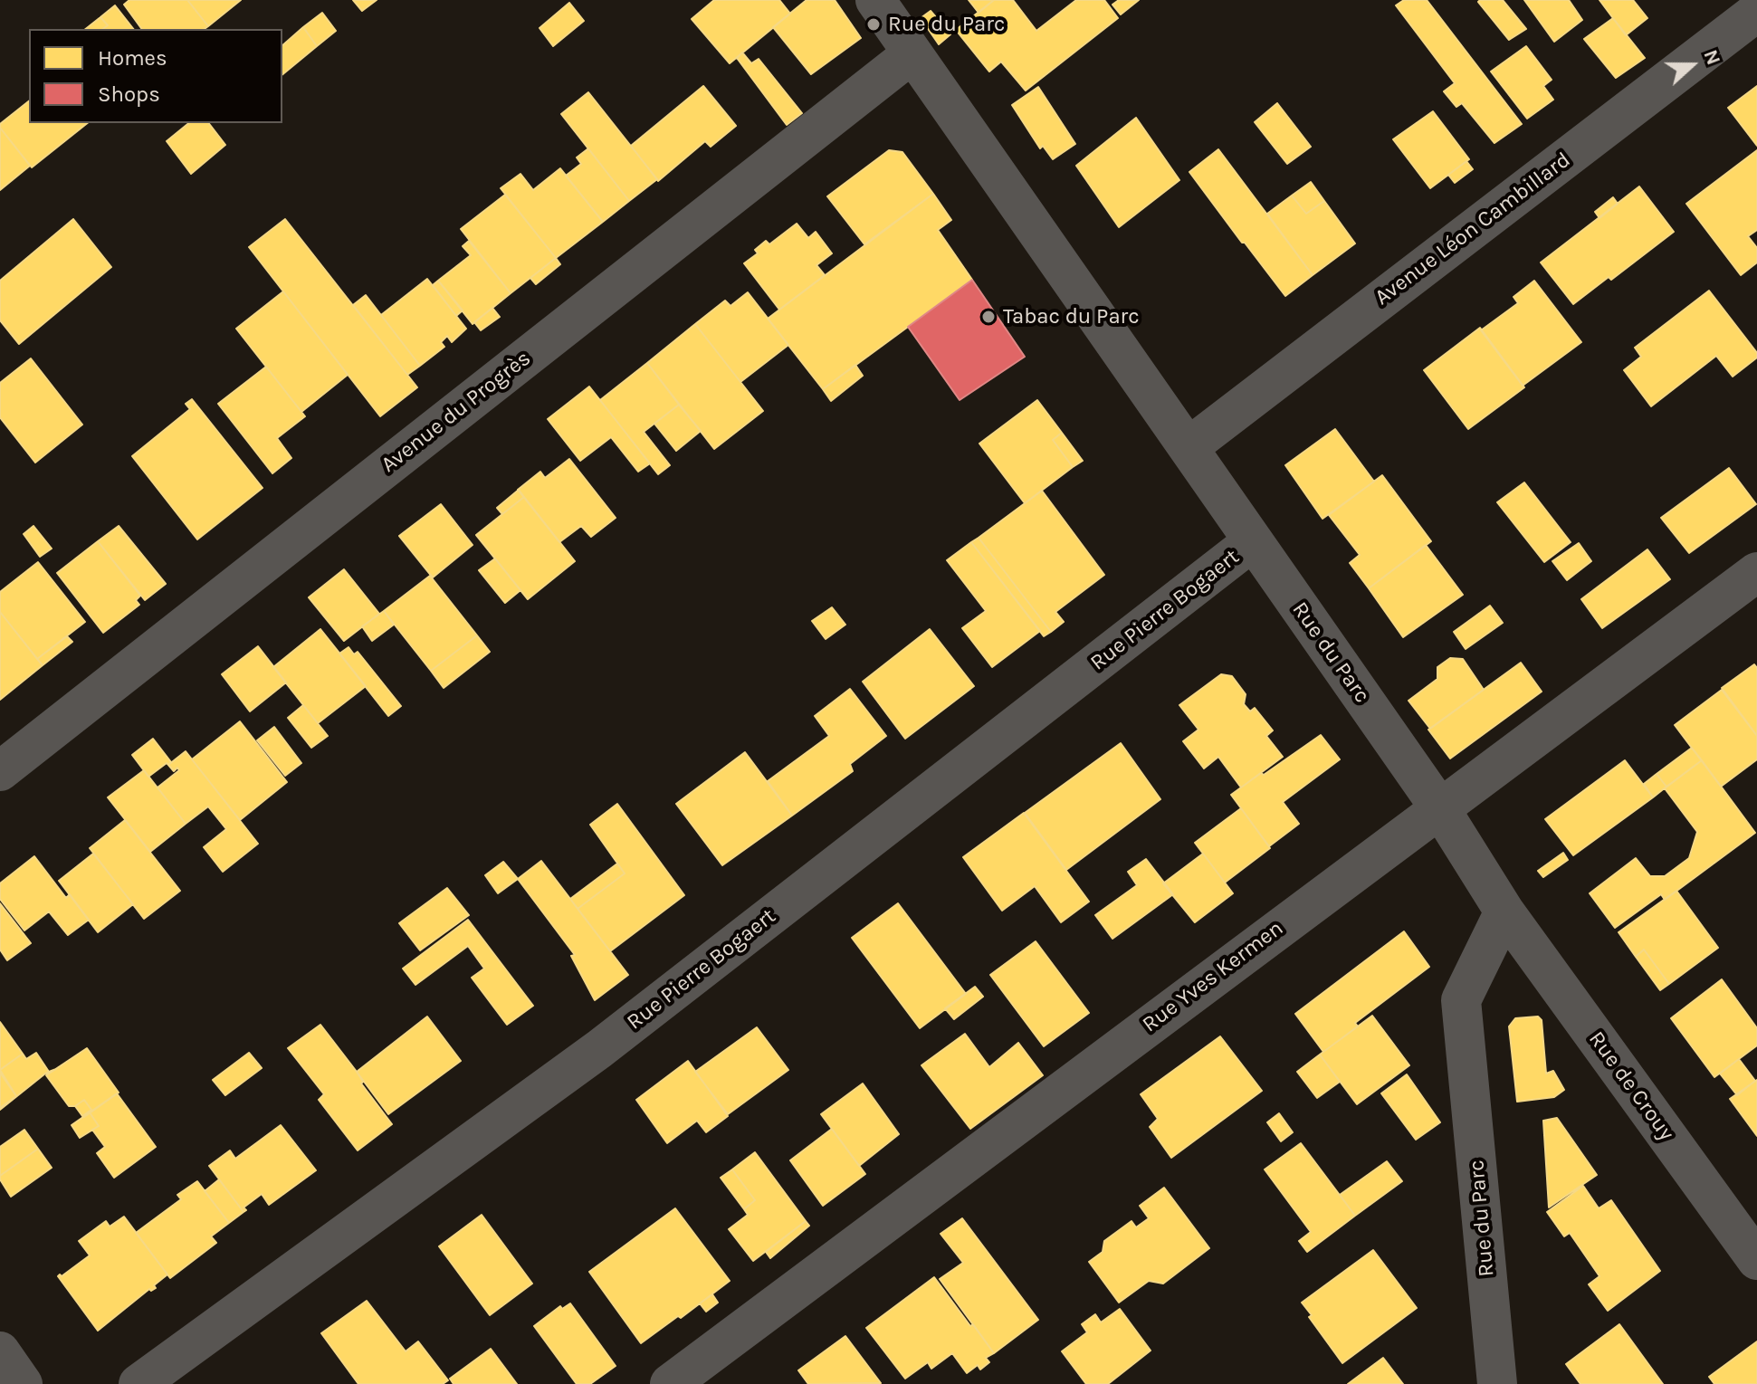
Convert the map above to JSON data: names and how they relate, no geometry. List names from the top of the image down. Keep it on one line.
{"streets":{"street":["Avenue Léon Cambillard","Avenue du Progrès","Rue Pierre Bogaert","Rue du Parc","Rue Yves Kermen","Rue de Crouy"]},"crossings":[["Avenue Léon Cambillard","Rue du Parc"],["Avenue du Progrès","Rue du Parc"],["Rue Pierre Bogaert","Rue du Parc"],["Rue du Parc","Rue Yves Kermen"],["Rue du Parc","Rue de Crouy"]],"places":["Rue du Parc","Tabac du Parc"],"legend":["Homes","Shops"],"north":"right"}
